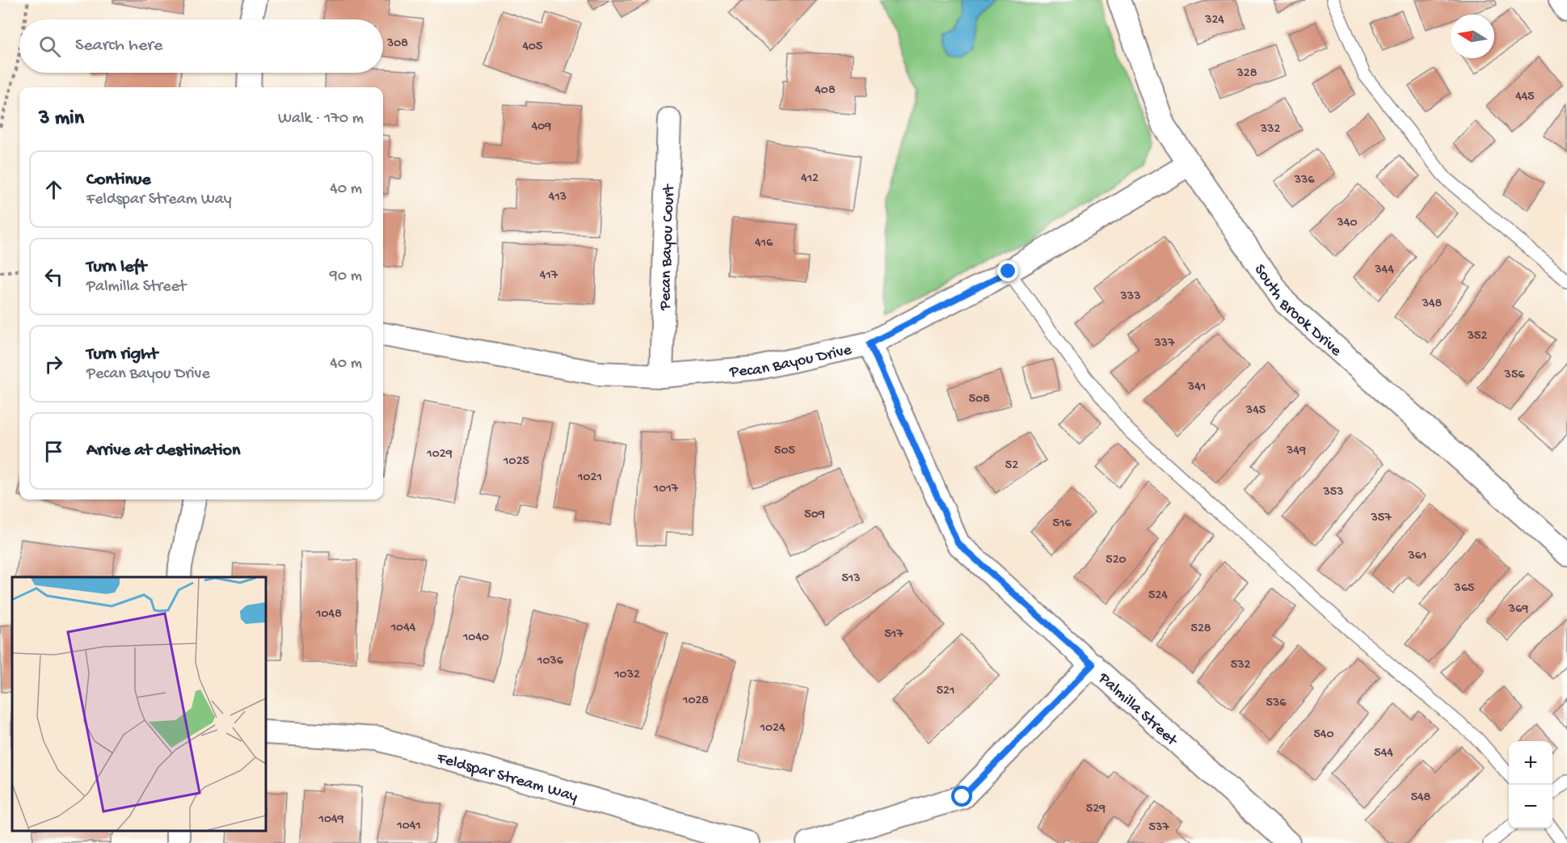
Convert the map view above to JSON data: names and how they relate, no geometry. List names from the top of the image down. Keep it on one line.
{"streets":{"street":["Pecan Bayou Court","South Brook Drive","Pecan Bayou Drive","Palmilla Street","Feldspar Stream Way"]},"crossings":[["Pecan Bayou Court","Pecan Bayou Drive"],["South Brook Drive","Pecan Bayou Drive"],["Pecan Bayou Drive","Palmilla Street"]],"house_numbers":["324","308","405","328","408","445","409","332","412","336","413","340","416","344","417","333","348","352","337","356","341","508","345","505","349","1029","1025","52","1021","1017","353","509","357","516","361","520","513","365","524","369","1048","1044","528","517","1040","1036","532","1032","521","1028","536","1024","540","544","548","529","1049","1041","537"],"north":"left","page":{"search":"Search here","heading":["3 min","Walk · 170 m"],"list":[["Continue","Feldspar Stream Way","40 m"],["Turn left","Palmilla Street","90 m"],["Turn right","Pecan Bayou Drive","40 m"],"Arrive at destination"],"map_buttons":["+","−"]}}
